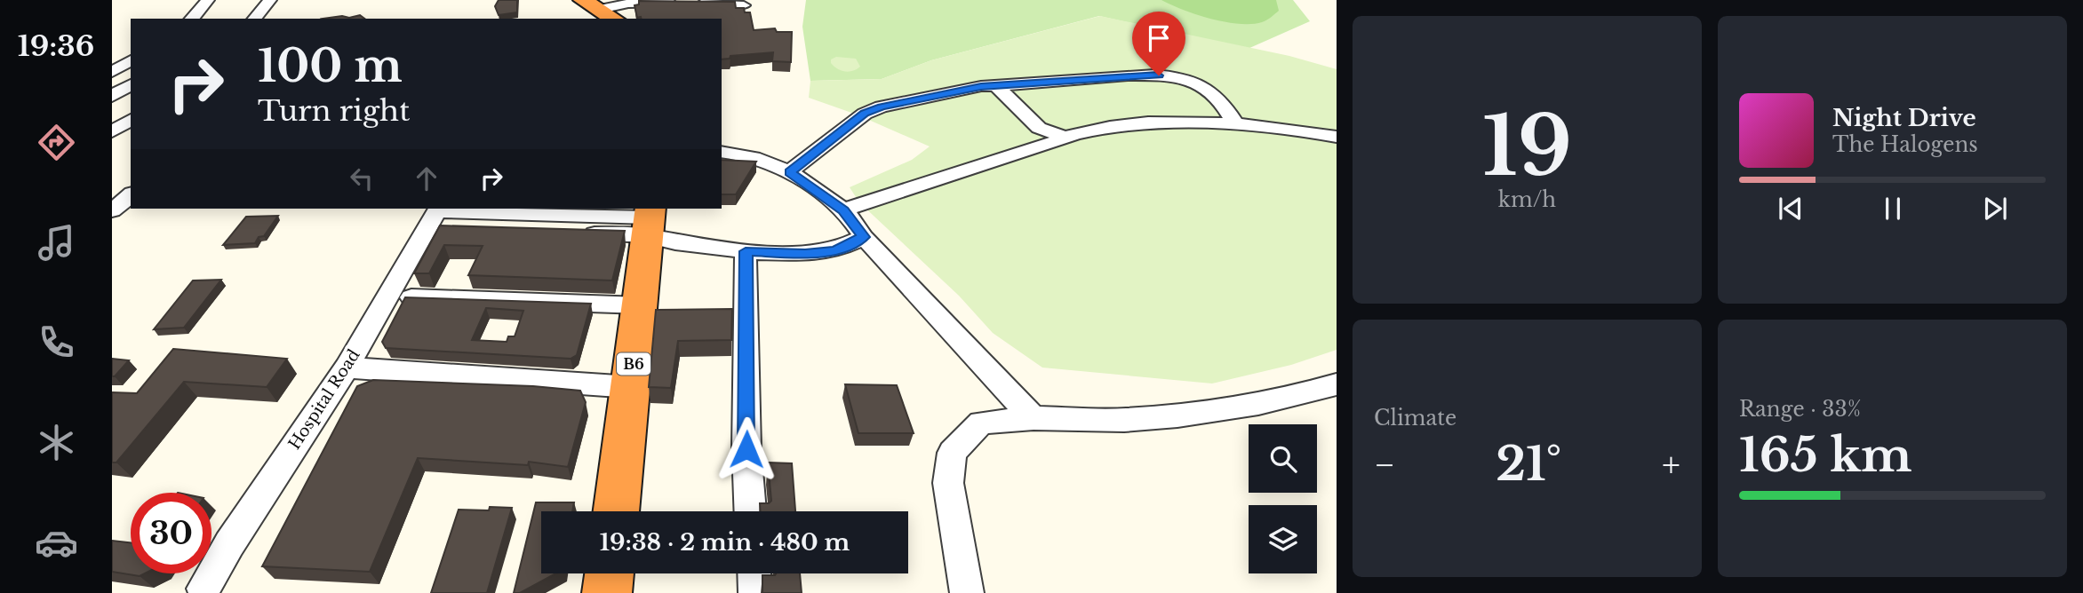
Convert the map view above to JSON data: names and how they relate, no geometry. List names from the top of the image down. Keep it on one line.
{"streets":{"highway":["B6"],"street":["Hospital Road"]},"page":{"tabs":"19:36","tile":[["19","km/h"],"Climate",["Range · 33%","165 km"]],"turn":["100 m","Turn right"],"song":["Night Drive","The Halogens"],"heat":["−","21°","+"],"limit":"30","trip":"19:38 · 2 min · 480 m"}}
